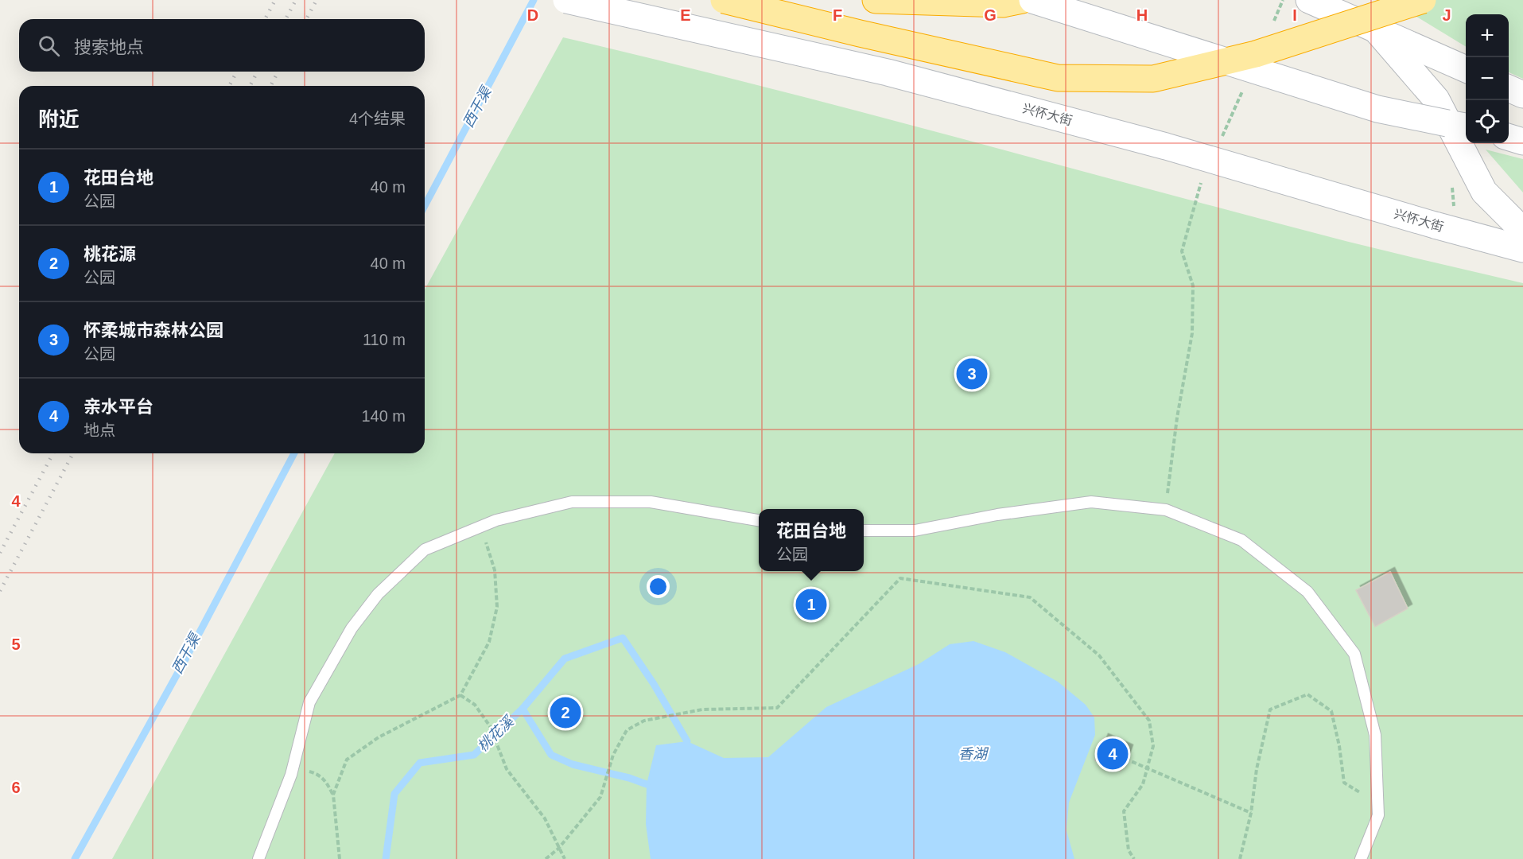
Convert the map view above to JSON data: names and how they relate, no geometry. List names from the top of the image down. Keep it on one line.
{"streets":{"main road":["兴怀大街"]},"water":["西干渠","桃花溪","香湖"],"page":{"map_buttons":["+","−"],"search":"搜索地点","heading":["附近","4个结果"],"list":[{"mark":"1","name":"花田台地","note":"公园","value":"40 m"},{"mark":"2","name":"桃花源","note":"公园","value":"40 m"},{"mark":"3","name":"怀柔城市森林公园","note":"公园","value":"110 m"},{"mark":"4","name":"亲水平台","note":"地点","value":"140 m"}],"pins":["3","1","2","4"],"popup":["花田台地","公园"]},"grid":{"columns":["D","E","F","G","H","I","J"],"rows":["4","5","6"]}}
